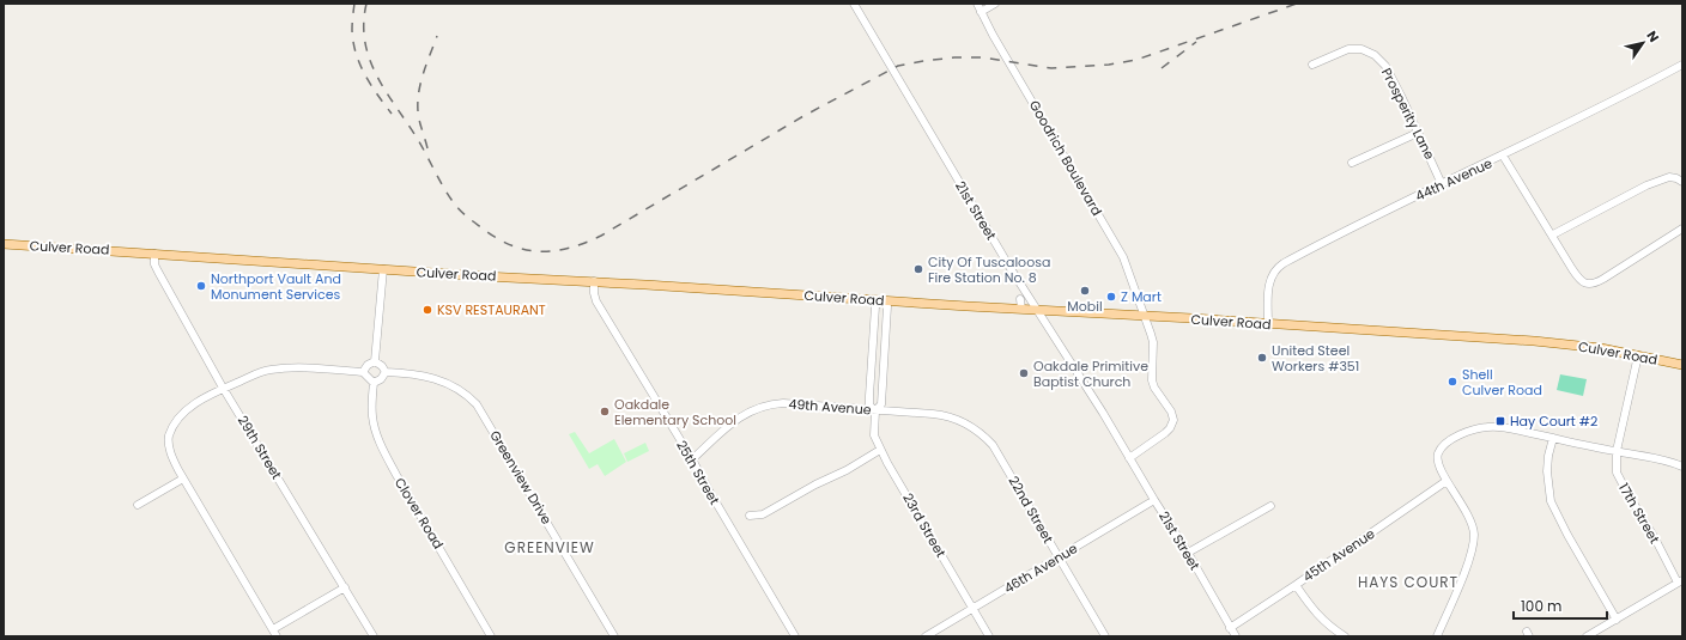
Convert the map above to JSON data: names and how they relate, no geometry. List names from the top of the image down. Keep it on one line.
{"streets":{"main road":["Culver Road"],"street":["Prosperity Lane","Goodrich Boulevard","44th Avenue","21st Street","49th Avenue","29th Street","25th Street","Greenview Drive","22nd Street","Clover Road","17th Street","23rd Street","45th Avenue","46th Avenue"]},"crossings":[["Prosperity Lane","44th Avenue"],["Goodrich Boulevard","Culver Road"],["44th Avenue","Culver Road"],["21st Street","Culver Road"],["21st Street","45th Avenue"],["21st Street","46th Avenue"],["Culver Road","29th Street"],["Culver Road","25th Street"],["Culver Road","17th Street"],["Culver Road","23rd Street"],["49th Avenue","25th Street"],["49th Avenue","22nd Street"],["49th Avenue","23rd Street"],["Greenview Drive","Clover Road"],["22nd Street","46th Avenue"],["23rd Street","46th Avenue"]],"districts":["GREENVIEW","HAYS COURT"],"places":{"other":["City Of Tuscaloosa Fire Station No. 8","Northport Vault And Monument Services","Mobil","Z Mart","KSV RESTAURANT","United Steel Workers #351","Oakdale Primitive Baptist Church","Shell Culver Road","Oakdale Elementary School"],"transit":["Hay Court #2"]},"scale_bar":"100 m","north":"top right"}
